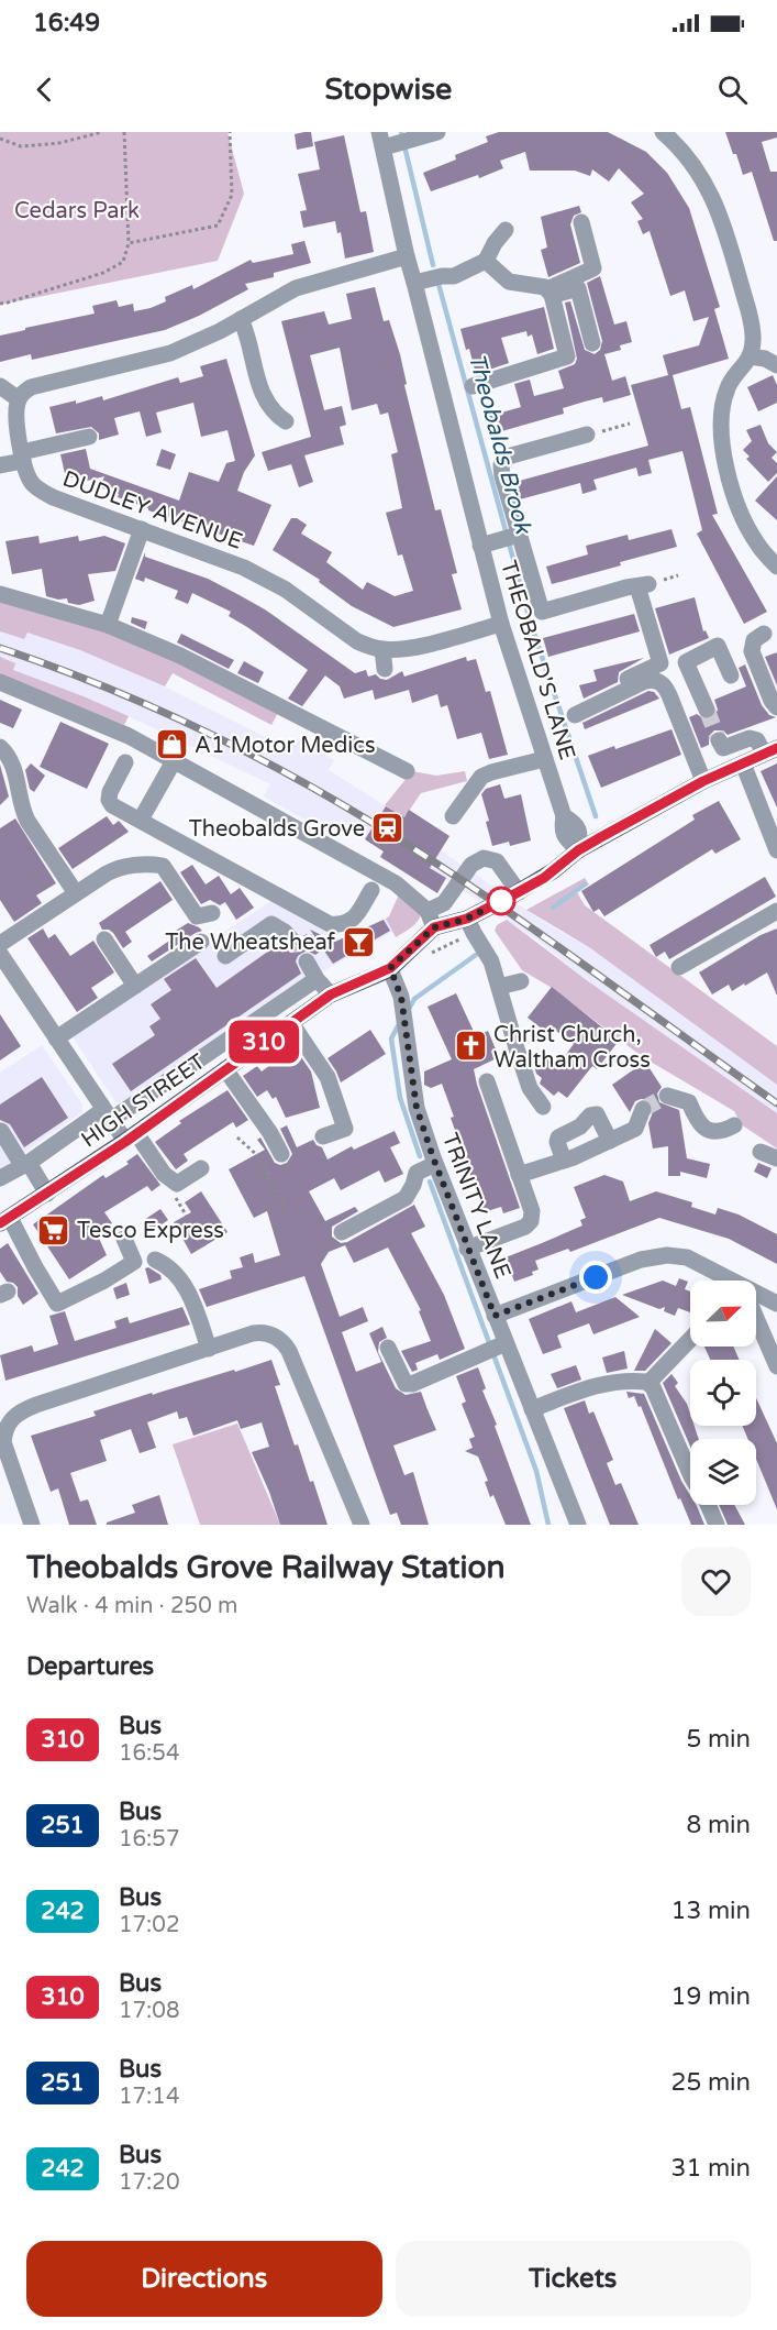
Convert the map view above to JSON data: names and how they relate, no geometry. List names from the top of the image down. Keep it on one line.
{"streets":{"main road":["HIGH STREET"],"street":["DUDLEY AVENUE","THEOBALD'S LANE","TRINITY LANE"]},"crossings":[["DUDLEY AVENUE","THEOBALD'S LANE"],["THEOBALD'S LANE","HIGH STREET"],["HIGH STREET","TRINITY LANE"]],"water":["Theobalds Brook"],"parks":["Cedars Park"],"places":{"shop":["A1 Motor Medics"],"station":["Theobalds Grove"],"bar":["The Wheatsheaf"],"church":["Christ Church, Waltham Cross"],"supermarket":["Tesco Express"]},"lines":["bus line 310"],"north":"top right","page":{"status":"16:49","header":"Stopwise","on_map":"310","heading":[["Theobalds Grove Railway Station","Walk · 4 min · 250 m"],"Departures"],"list":[{"mark":"310","name":"Bus","note":"16:54","value":"5 min"},{"mark":"251","name":"Bus","note":"16:57","value":"8 min"},{"mark":"242","name":"Bus","note":"17:02","value":"13 min"},{"mark":"310","name":"Bus","note":"17:08","value":"19 min"},{"mark":"251","name":"Bus","note":"17:14","value":"25 min"},{"mark":"242","name":"Bus","note":"17:20","value":"31 min"}],"buttons":["Directions","Tickets"]}}
